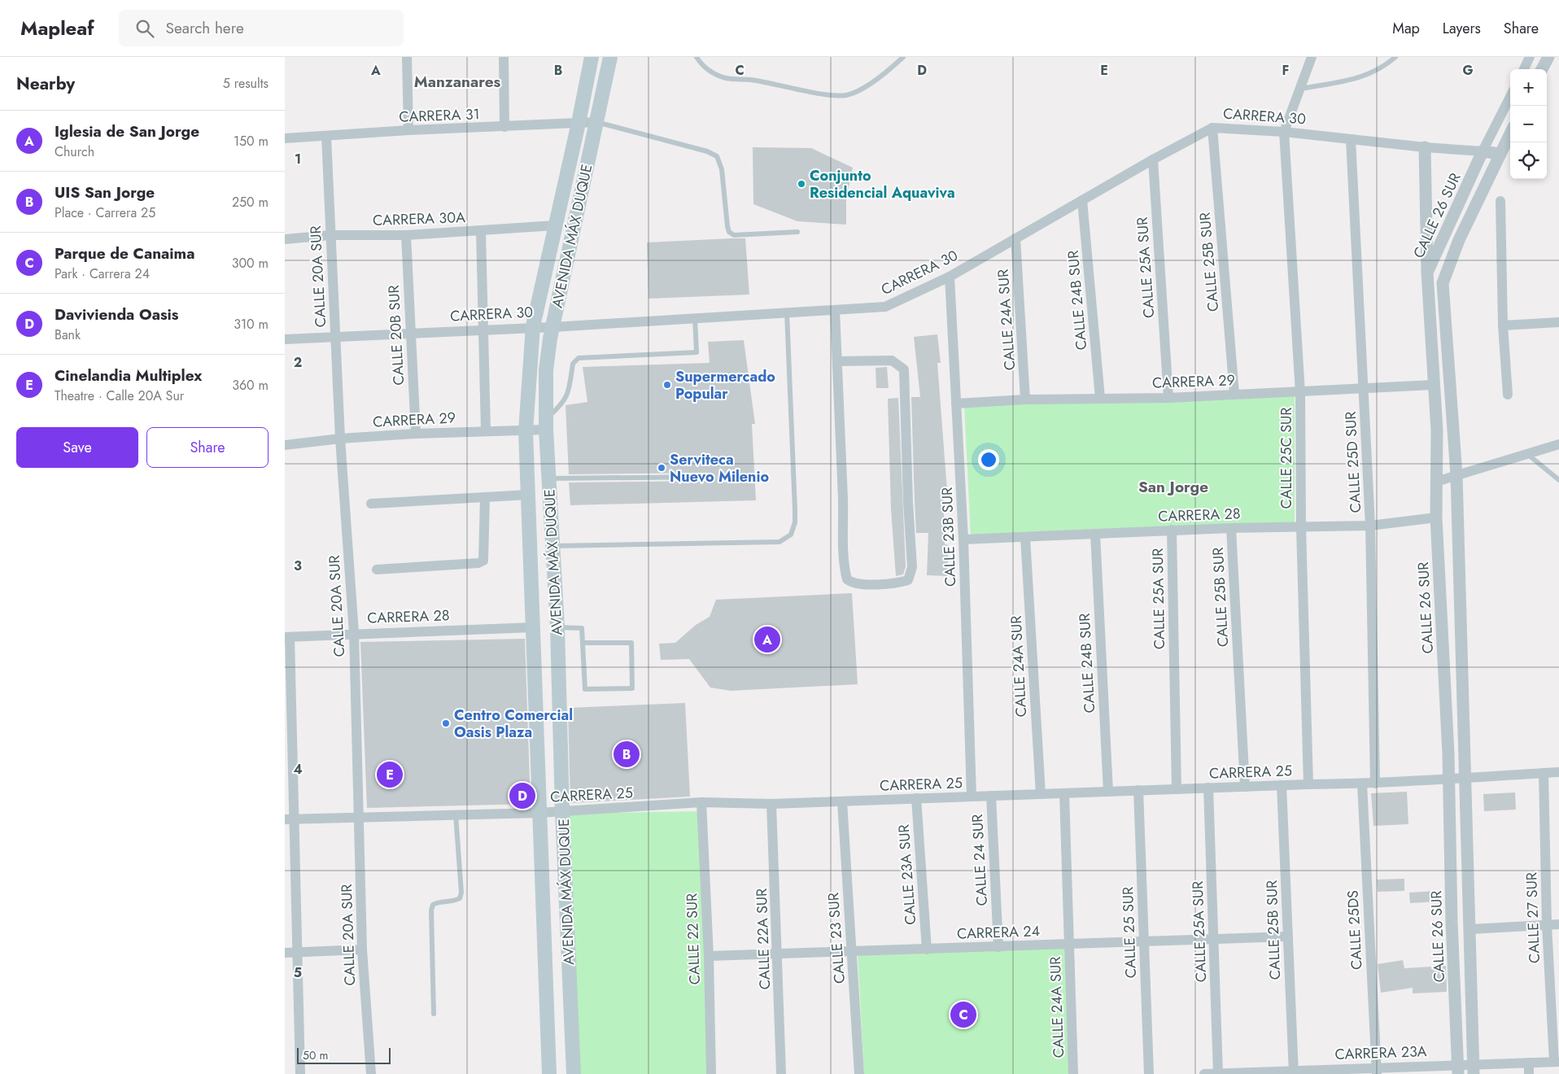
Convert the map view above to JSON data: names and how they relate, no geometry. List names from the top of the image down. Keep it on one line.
{"streets":{"main road":["AVENIDA MÁX DUQUE"],"street":["CARRERA 31","CARRERA 30","CALLE 26 SUR","CARRERA 30A","CALLE 25B SUR","CALLE 25A SUR","CALLE 20A SUR","CALLE 24B SUR","CALLE 24A SUR","CALLE 20B SUR","CARRERA 29","CALLE 25C SUR","CALLE 25D SUR","CARRERA 28","CALLE 23B SUR","CARRERA 25","CALLE 24 SUR","CALLE 23A SUR","CALLE 27 SUR","CALLE 25DS","CARRERA 24","CALLE 25 SUR","CALLE 23 SUR","CALLE 22 SUR","CALLE 22A SUR","CARRERA 23A"]},"crossings":[["CARRERA 31","AVENIDA MÁX DUQUE"],["CARRERA 31","CALLE 20A SUR"],["CARRERA 30","CALLE 26 SUR"],["CARRERA 30","AVENIDA MÁX DUQUE"],["CARRERA 30","CALLE 25B SUR"],["CARRERA 30","CALLE 25A SUR"],["CARRERA 30","CALLE 20A SUR"],["CARRERA 30","CALLE 24B SUR"],["CARRERA 30","CALLE 24A SUR"],["CARRERA 30","CALLE 20B SUR"],["CARRERA 30","CALLE 25C SUR"],["CARRERA 30","CALLE 25D SUR"],["CARRERA 30","CALLE 23B SUR"],["CALLE 26 SUR","CARRERA 29"],["CALLE 26 SUR","CARRERA 28"],["CALLE 26 SUR","CARRERA 25"],["CALLE 26 SUR","CARRERA 23A"],["CARRERA 30A","AVENIDA MÁX DUQUE"],["CARRERA 30A","CALLE 20A SUR"],["CARRERA 30A","CALLE 20B SUR"],["AVENIDA MÁX DUQUE","CARRERA 29"],["AVENIDA MÁX DUQUE","CARRERA 28"],["AVENIDA MÁX DUQUE","CARRERA 25"],["CALLE 25B SUR","CARRERA 29"],["CALLE 25B SUR","CARRERA 28"],["CALLE 25B SUR","CARRERA 25"],["CALLE 25B SUR","CARRERA 24"],["CALLE 25B SUR","CARRERA 23A"],["CALLE 25A SUR","CARRERA 29"],["CALLE 25A SUR","CARRERA 28"],["CALLE 25A SUR","CARRERA 25"],["CALLE 25A SUR","CARRERA 24"],["CALLE 25A SUR","CARRERA 23A"],["CALLE 20A SUR","CARRERA 29"],["CALLE 20A SUR","CARRERA 28"],["CALLE 20A SUR","CARRERA 25"],["CALLE 24B SUR","CARRERA 29"],["CALLE 24B SUR","CARRERA 28"],["CALLE 24B SUR","CARRERA 25"],["CALLE 24A SUR","CARRERA 29"],["CALLE 24A SUR","CARRERA 28"],["CALLE 24A SUR","CARRERA 25"],["CALLE 24A SUR","CARRERA 24"],["CALLE 20B SUR","CARRERA 29"],["CARRERA 29","CALLE 25C SUR"],["CARRERA 29","CALLE 25D SUR"],["CARRERA 29","CALLE 23B SUR"],["CALLE 25C SUR","CARRERA 28"],["CALLE 25C SUR","CARRERA 25"],["CALLE 25D SUR","CARRERA 28"],["CALLE 25D SUR","CARRERA 25"],["CARRERA 28","CALLE 23B SUR"],["CALLE 23B SUR","CARRERA 25"],["CARRERA 25","CALLE 24 SUR"],["CARRERA 25","CALLE 23A SUR"],["CARRERA 25","CALLE 27 SUR"],["CARRERA 25","CALLE 25DS"],["CARRERA 25","CALLE 25 SUR"],["CARRERA 25","CALLE 23 SUR"],["CARRERA 25","CALLE 22 SUR"],["CARRERA 25","CALLE 22A SUR"],["CALLE 24 SUR","CARRERA 24"],["CALLE 23A SUR","CARRERA 24"],["CALLE 27 SUR","CARRERA 23A"],["CALLE 25DS","CARRERA 23A"],["CARRERA 24","CALLE 25 SUR"],["CARRERA 24","CALLE 23 SUR"],["CARRERA 24","CALLE 22 SUR"],["CARRERA 24","CALLE 22A SUR"]],"districts":["Manzanares","San Jorge"],"places":["Conjunto Residencial Aquaviva","Supermercado Popular","Serviteca Nuevo Milenio","Centro Comercial Oasis Plaza"],"scale_bar":"50 m","page":{"header":"Mapleaf","search":"Search here","nav":["Map","Layers","Share"],"heading":["Nearby","5 results"],"map_buttons":["+","−"],"list":[{"mark":"A","name":"Iglesia de San Jorge","note":"Church","value":"150 m"},{"mark":"B","name":"UIS San Jorge","note":"Place · Carrera 25","value":"250 m"},{"mark":"C","name":"Parque de Canaima","note":"Park · Carrera 24","value":"300 m"},{"mark":"D","name":"Davivienda Oasis","note":"Bank","value":"310 m"},{"mark":"E","name":"Cinelandia Multiplex","note":"Theatre · Calle 20A Sur","value":"360 m"}],"buttons":["Save","Share"],"pins":["A","B","E","D","C"],"scale":"50 m"},"grid":{"columns":["A","B","C","D","E","F","G"],"rows":["1","2","3","4","5"]}}
